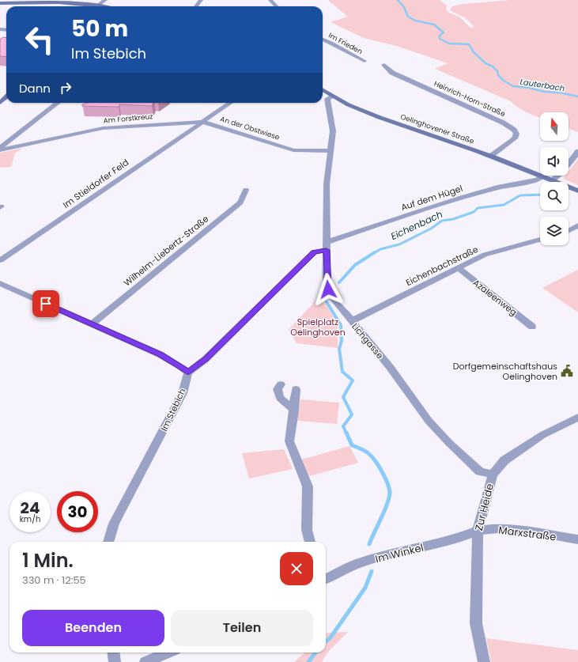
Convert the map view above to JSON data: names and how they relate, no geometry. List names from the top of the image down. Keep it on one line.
{"streets":{"main road":["Oelinghovener Straße"],"street":["Im Frieden","Heinrich-Horn-Straße","Am Forstkreuz","An der Obstwiese","Im Stieldorfer Feld","Auf dem Hügel","Wilhelm-Liebertz-Straße","Eichenbachstraße","Azaleenweg","Lichgasse","Im Stebich","Zur Heide","Marxstraße","Im Winkel"]},"crossings":[["Heinrich-Horn-Straße","Oelinghovener Straße"],["Am Forstkreuz","An der Obstwiese"],["Am Forstkreuz","Im Stieldorfer Feld"],["An der Obstwiese","Im Stieldorfer Feld"],["An der Obstwiese","Lichgasse"],["Oelinghovener Straße","Auf dem Hügel"],["Oelinghovener Straße","Lichgasse"],["Auf dem Hügel","Lichgasse"],["Eichenbachstraße","Azaleenweg"],["Eichenbachstraße","Lichgasse"],["Lichgasse","Zur Heide"],["Zur Heide","Marxstraße"],["Zur Heide","Im Winkel"],["Marxstraße","Im Winkel"]],"water":["Lauterbach","Eichenbach"],"parks":["Spielplatz Oelinghoven"],"places":{"public building":["Dorfgemeinschaftshaus Oelinghoven"]},"north":"top","page":{"turn":["50 m","Im Stebich"],"then":"Dann","speed":"24 km/h","limit":"30","heading":["1 Min.","330 m · 12:55"],"buttons":["Beenden","Teilen"]}}
